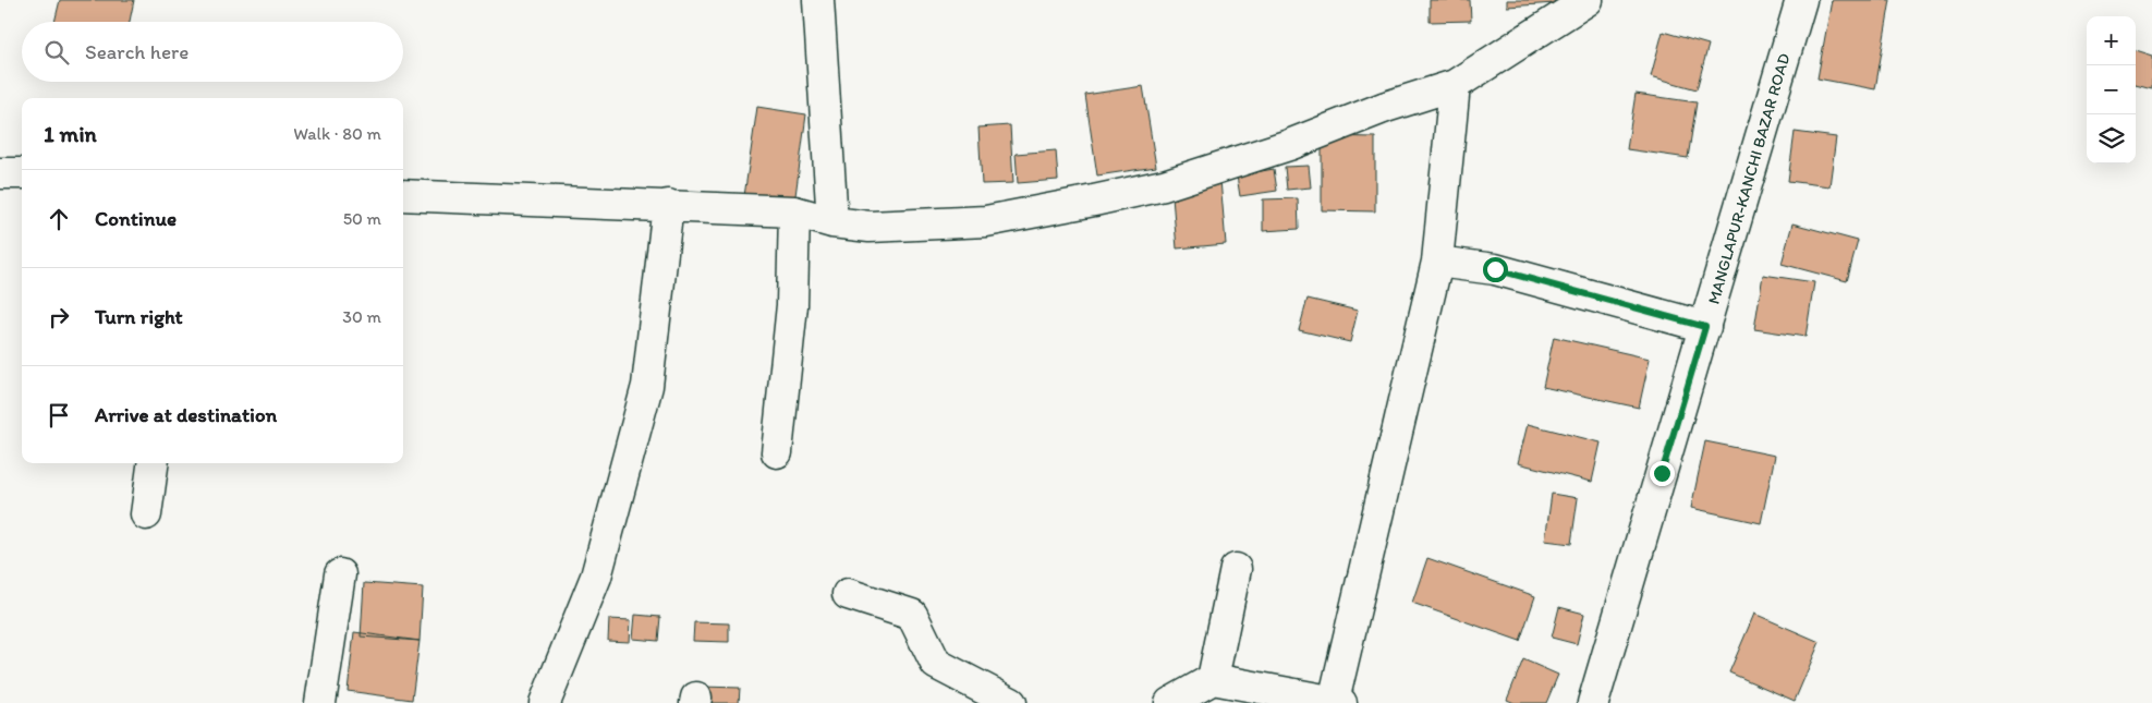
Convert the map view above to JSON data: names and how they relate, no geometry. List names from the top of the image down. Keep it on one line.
{"streets":{"street":["MANGLAPUR-KANCHI BAZAR ROAD"]},"page":{"map_buttons":["+","−"],"search":"Search here","heading":["1 min","Walk · 80 m"],"list":[["Continue","50 m"],["Turn right","30 m"],"Arrive at destination"]}}
